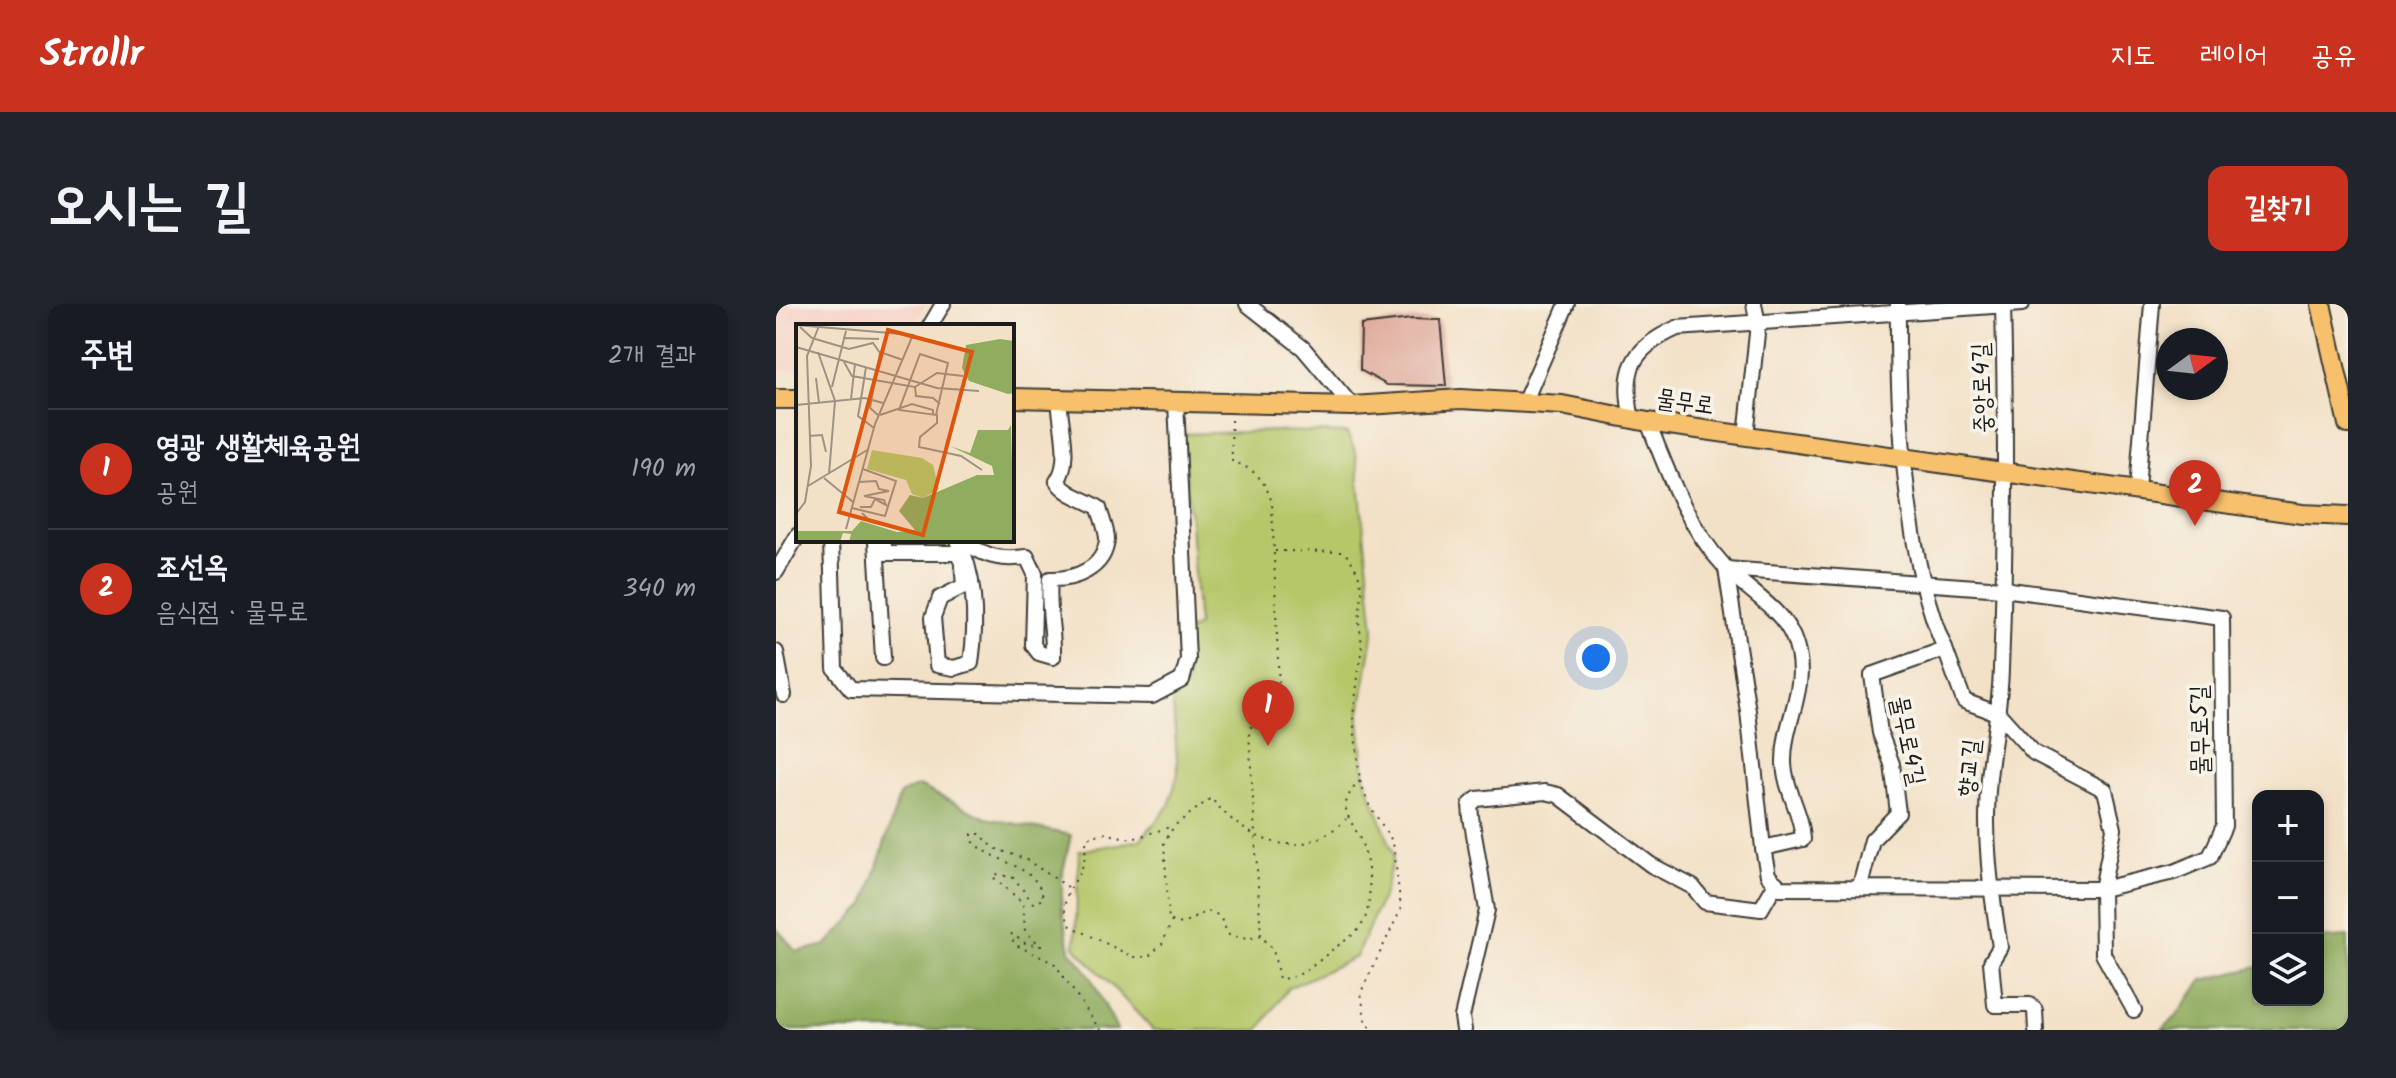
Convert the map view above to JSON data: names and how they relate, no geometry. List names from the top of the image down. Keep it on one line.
{"streets":{"main road":["물무로"],"street":["중앙로4길","물무로5길","물무로4길","향교길"]},"crossings":[["중앙로4길","물무로"],["중앙로4길","향교길"],["물무로","향교길"],["물무로5길","물무로4길"],["물무로5길","향교길"]],"north":"right","page":{"header":"Strollr","nav":["지도","레이어","공유"],"title":"오시는 길","buttons":"길찾기","heading":["주변","2개 결과"],"list":[{"mark":"1","name":"영광 생활체육공원","note":"공원","value":"190 m"},{"mark":"2","name":"조선옥","note":"음식점 · 물무로","value":"340 m"}],"pins":["2","1"],"map_buttons":["+","−"]}}
